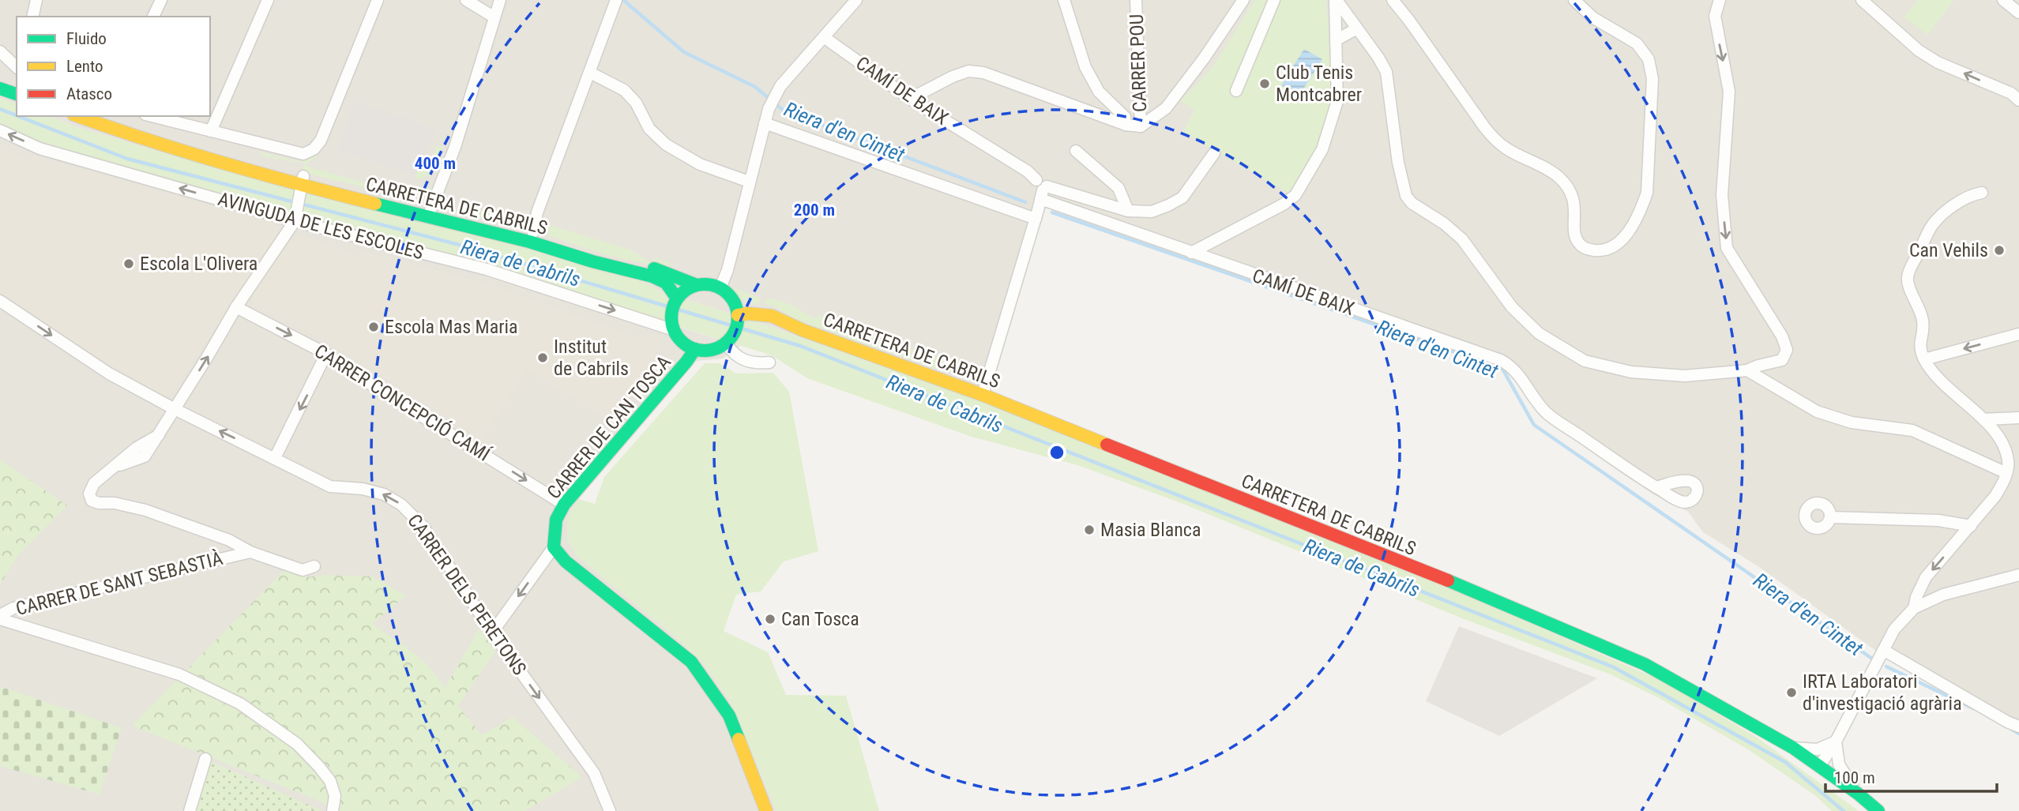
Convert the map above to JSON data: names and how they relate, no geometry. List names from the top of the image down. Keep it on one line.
{"streets":{"street":["CARRER POU","CAMÍ DE BAIX","CARRETERA DE CABRILS","AVINGUDA DE LES ESCOLES","CARRER CONCEPCIÓ CAMÍ","CARRER DE CAN TOSCA","CARRER DE SANT SEBASTIÀ","CARRER DELS PERETONS"]},"crossings":[["CARRETERA DE CABRILS","AVINGUDA DE LES ESCOLES"],["CARRETERA DE CABRILS","CARRER DE CAN TOSCA"],["CARRETERA DE CABRILS","CARRER DE SANT SEBASTIÀ"],["AVINGUDA DE LES ESCOLES","CARRER DE CAN TOSCA"],["AVINGUDA DE LES ESCOLES","CARRER DE SANT SEBASTIÀ"],["CARRER CONCEPCIÓ CAMÍ","CARRER DE CAN TOSCA"],["CARRER CONCEPCIÓ CAMÍ","CARRER DE SANT SEBASTIÀ"],["CARRER DE SANT SEBASTIÀ","CARRER DELS PERETONS"]],"one_way":["CARRER CONCEPCIÓ CAMÍ"],"water":["Riera d'en Cintet","Riera de Cabrils"],"places":["Club Tenis Montcabrer","Can Vehils","Escola L'Olivera","Escola Mas Maria","Institut de Cabrils","Masia Blanca","Can Tosca","IRTA Laboratori d'investigació agrària"],"legend":["Fluido","Lento","Atasco"],"scale_bar":"100 m","rings":["400 m","200 m"]}
